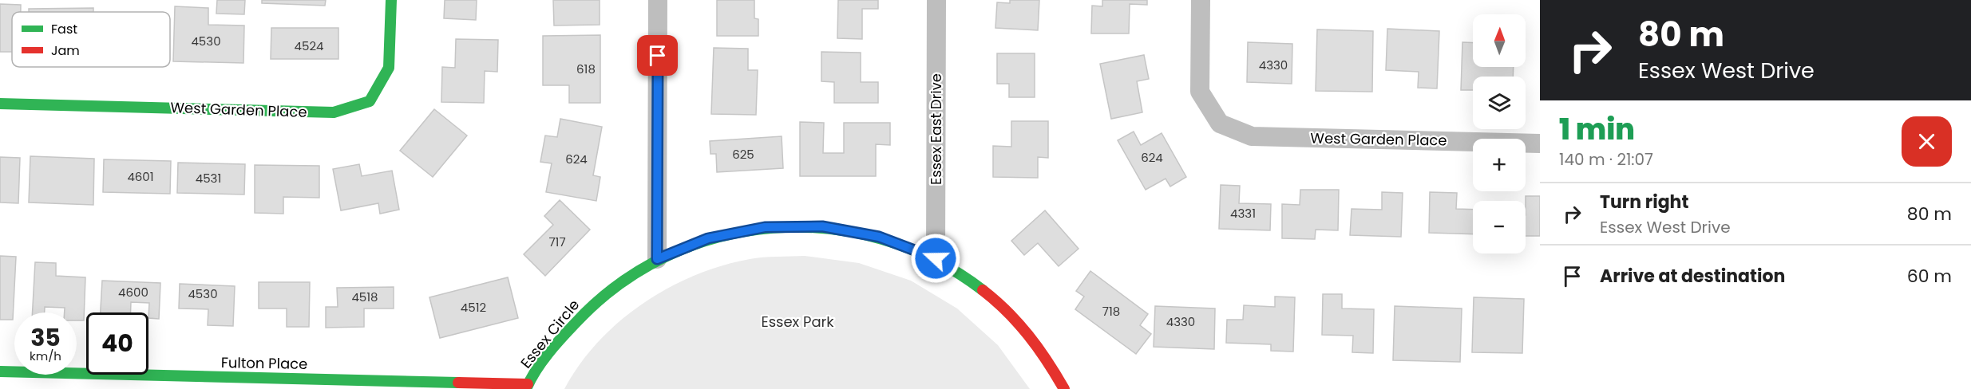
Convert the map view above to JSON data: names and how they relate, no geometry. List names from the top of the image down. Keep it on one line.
{"streets":{"street":["West Garden Place","Essex East Drive","Essex Circle","Fulton Place"]},"crossings":[["Essex East Drive","Essex Circle"],["Essex Circle","Fulton Place"]],"parks":["Essex Park"],"house_numbers":["4530","4524","4330","618","625","624","624","4601","4531","4331","717","4600","4530","4518","4512","718","4330"],"legend":["Fast","Jam"],"north":"top","page":{"turn":["80 m","Essex West Drive"],"map_buttons":["+","−"],"heading":["1 min","140 m · 21:07"],"list":[{"name":"Turn right","note":"Essex West Drive","value":"80 m"},{"name":"Arrive at destination","value":"60 m"}],"speed":"35 km/h","limit":"40"}}
